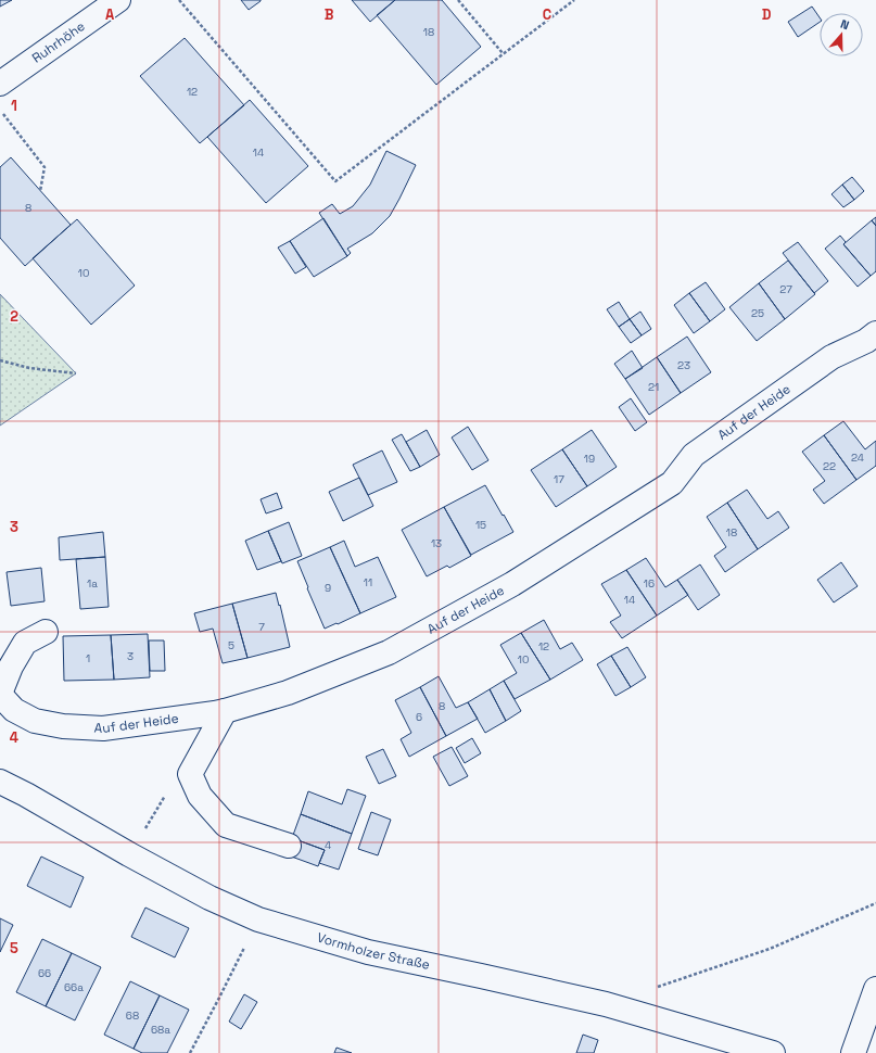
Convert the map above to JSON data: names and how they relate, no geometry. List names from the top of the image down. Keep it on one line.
{"streets":{"street":["Ruhrhöhe","Auf der Heide","Vormholzer Straße"]},"house_numbers":["18","12","14","8","10","27","25","23","21","24","19","22","17","15","18","13","11","1a","16","9","14","7","5","12","3","1","10","8","6","4","66","66a","68","68a"],"north":"top","grid":{"columns":["A","B","C","D"],"rows":["1","2","3","4","5"]}}
